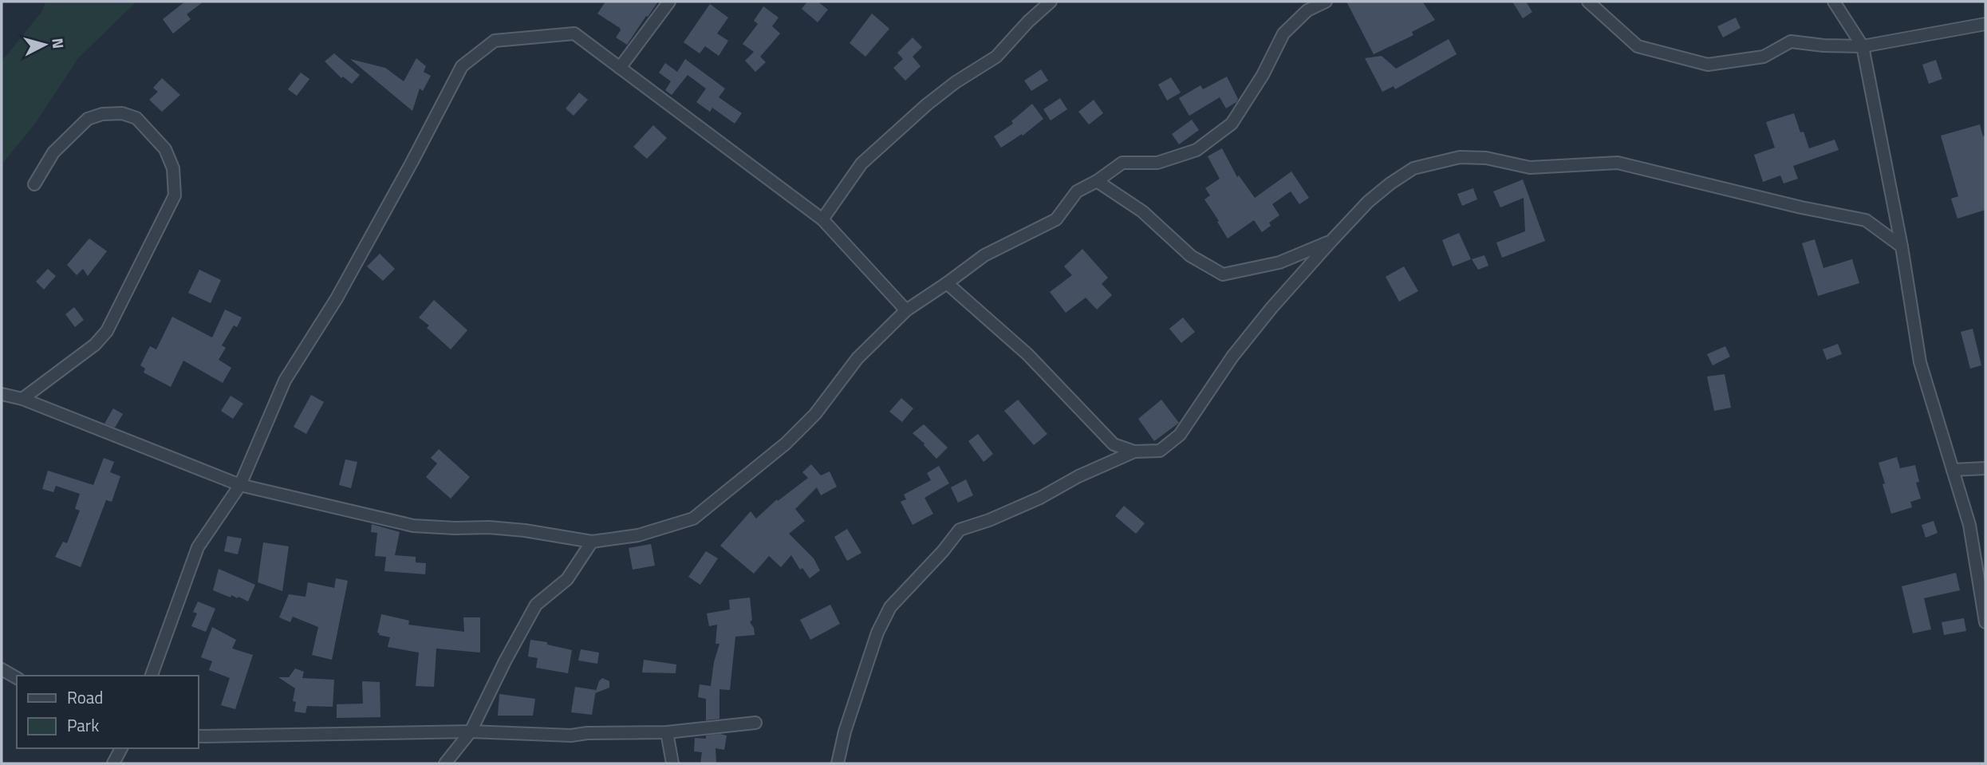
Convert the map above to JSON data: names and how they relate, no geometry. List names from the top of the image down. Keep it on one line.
{"legend":["Road","Park"],"north":"right"}
